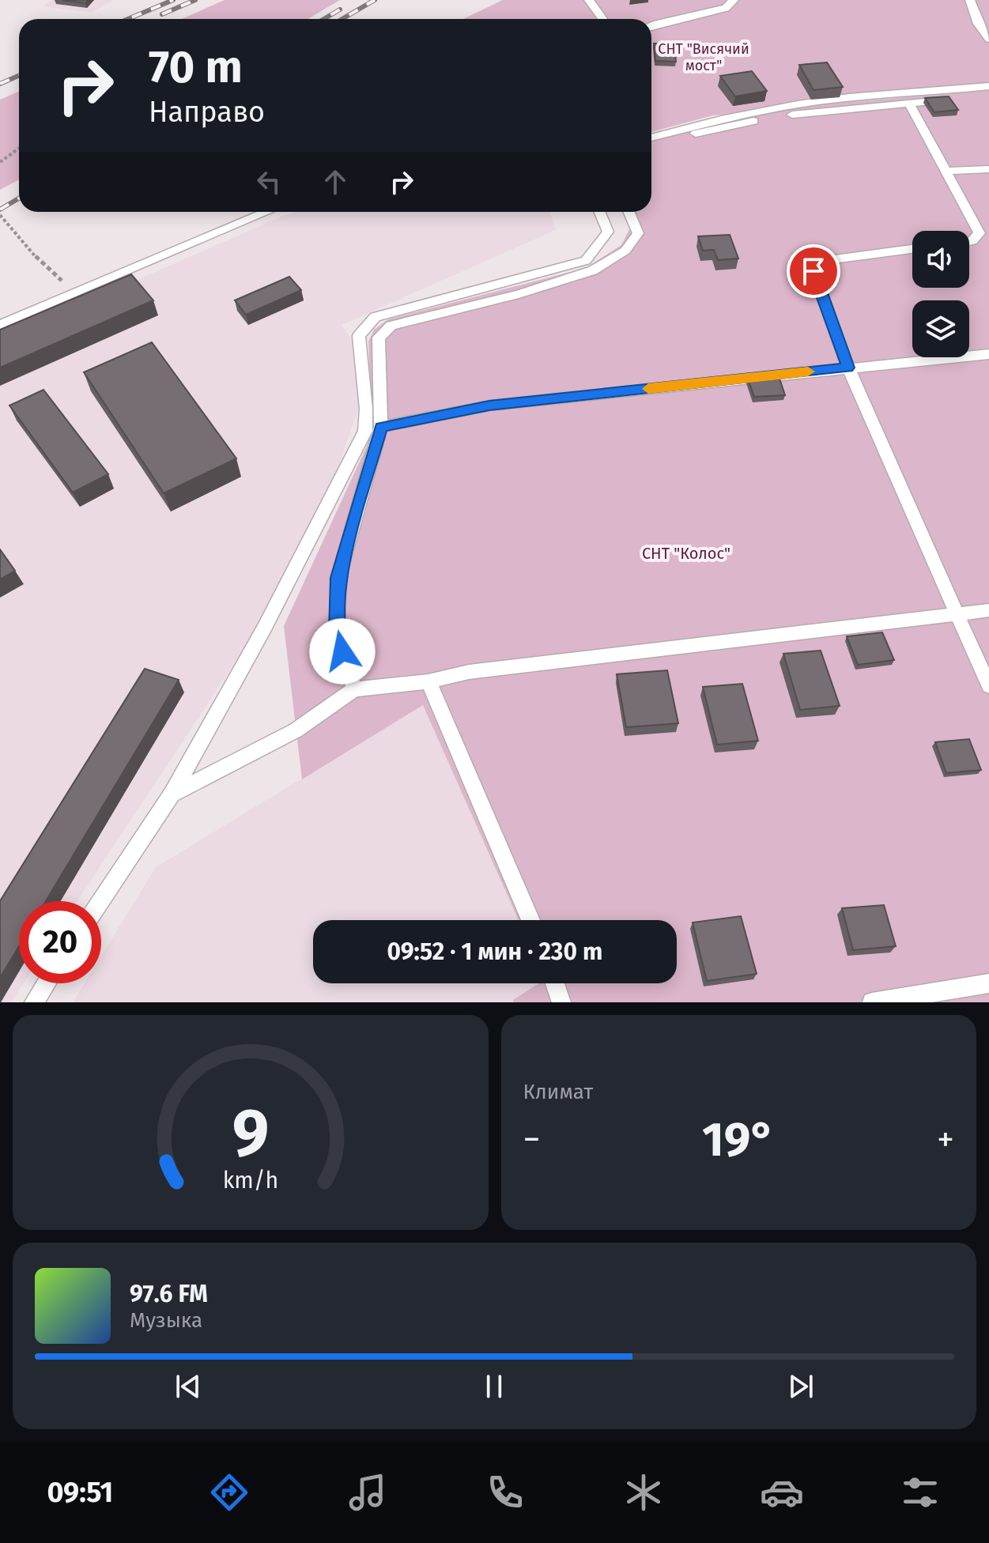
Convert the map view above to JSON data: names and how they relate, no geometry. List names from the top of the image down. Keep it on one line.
{"parks":["СНТ \"Висячий мост\"","СНТ \"Колос\""],"page":{"turn":["70 m","Направо"],"limit":"20","trip":"09:52 · 1 мин · 230 m","tile":"Климат","heat":["−","19°","+"],"song":["97.6 FM","Музыка"],"tabs":"09:51","gauge":["9","km/h"]}}
